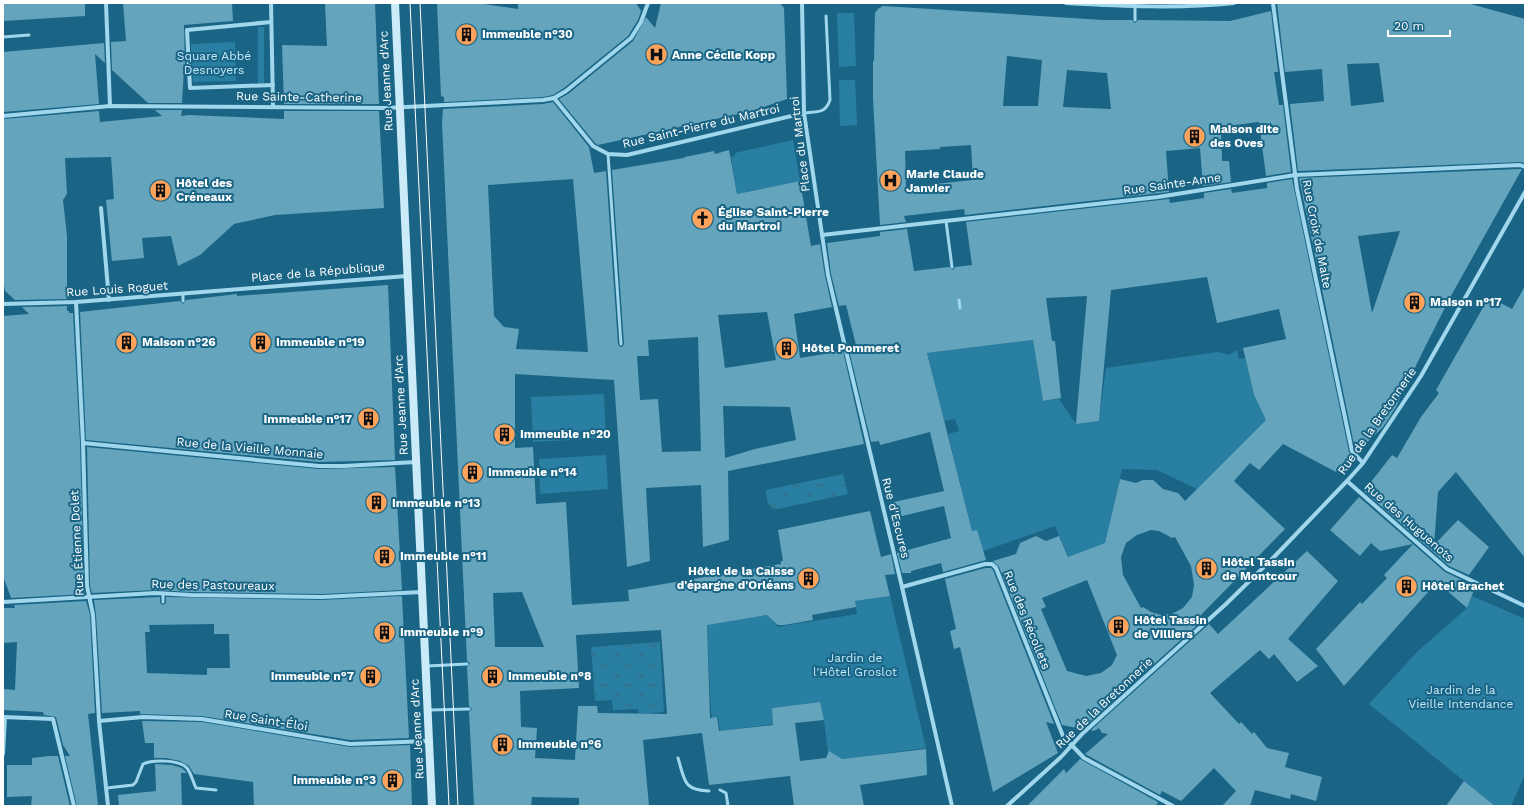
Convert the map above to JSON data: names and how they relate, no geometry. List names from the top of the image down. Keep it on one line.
{"streets":{"street":["Rue Jeanne d'Arc","Rue Sainte-Catherine","Rue Saint-Pierre du Martroi","Place du Martroi","Rue Sainte-Anne","Rue Croix de Malte","Place de la République","Rue Louis Roguet","Rue de la Bretonnerie","Rue de la Vieille Monnaie","Rue d'Escures","Rue des Huguenots","Rue Étienne Dolet","Rue des Pastoureaux","Rue des Récollets","Rue Saint-Éloi"]},"crossings":[["Rue Jeanne d'Arc","Rue Sainte-Catherine"],["Rue Jeanne d'Arc","Place de la République"],["Rue Jeanne d'Arc","Rue de la Vieille Monnaie"],["Rue Jeanne d'Arc","Rue des Pastoureaux"],["Rue Jeanne d'Arc","Rue Saint-Éloi"],["Rue Sainte-Catherine","Rue Saint-Pierre du Martroi"],["Rue Saint-Pierre du Martroi","Place du Martroi"],["Place du Martroi","Rue Sainte-Anne"],["Place du Martroi","Rue d'Escures"],["Rue Sainte-Anne","Rue Croix de Malte"],["Rue Sainte-Anne","Rue d'Escures"],["Rue Croix de Malte","Rue de la Bretonnerie"],["Place de la République","Rue Louis Roguet"],["Rue Louis Roguet","Rue Étienne Dolet"],["Rue de la Bretonnerie","Rue des Huguenots"],["Rue de la Bretonnerie","Rue des Récollets"],["Rue de la Vieille Monnaie","Rue Étienne Dolet"],["Rue d'Escures","Rue des Récollets"],["Rue Étienne Dolet","Rue des Pastoureaux"],["Rue Étienne Dolet","Rue Saint-Éloi"]],"parks":["Square Abbé Desnoyers","Jardin de l'Hôtel Groslot","Jardin de la Vieille Intendance"],"places":{"building":["Immeuble n°30","Maison dite des Oves","Hôtel des Créneaux","Maison n°17","Maison n°26","Immeuble n°19","Hôtel Pommeret","Immeuble n°17","Immeuble n°20","Immeuble n°14","Immeuble n°13","Immeuble n°11","Hôtel Tassin de Montcour","Hôtel de la Caisse d'épargne d'Orléans","Hôtel Brachet","Hôtel Tassin de Villiers","Immeuble n°9","Immeuble n°7","Immeuble n°8","Immeuble n°6","Immeuble n°3"],"hospital":["Anne Cécile Kopp","Marie Claude Janvier"],"church":["Église Saint-Pierre du Martroi"]},"scale_bar":"20 m"}
